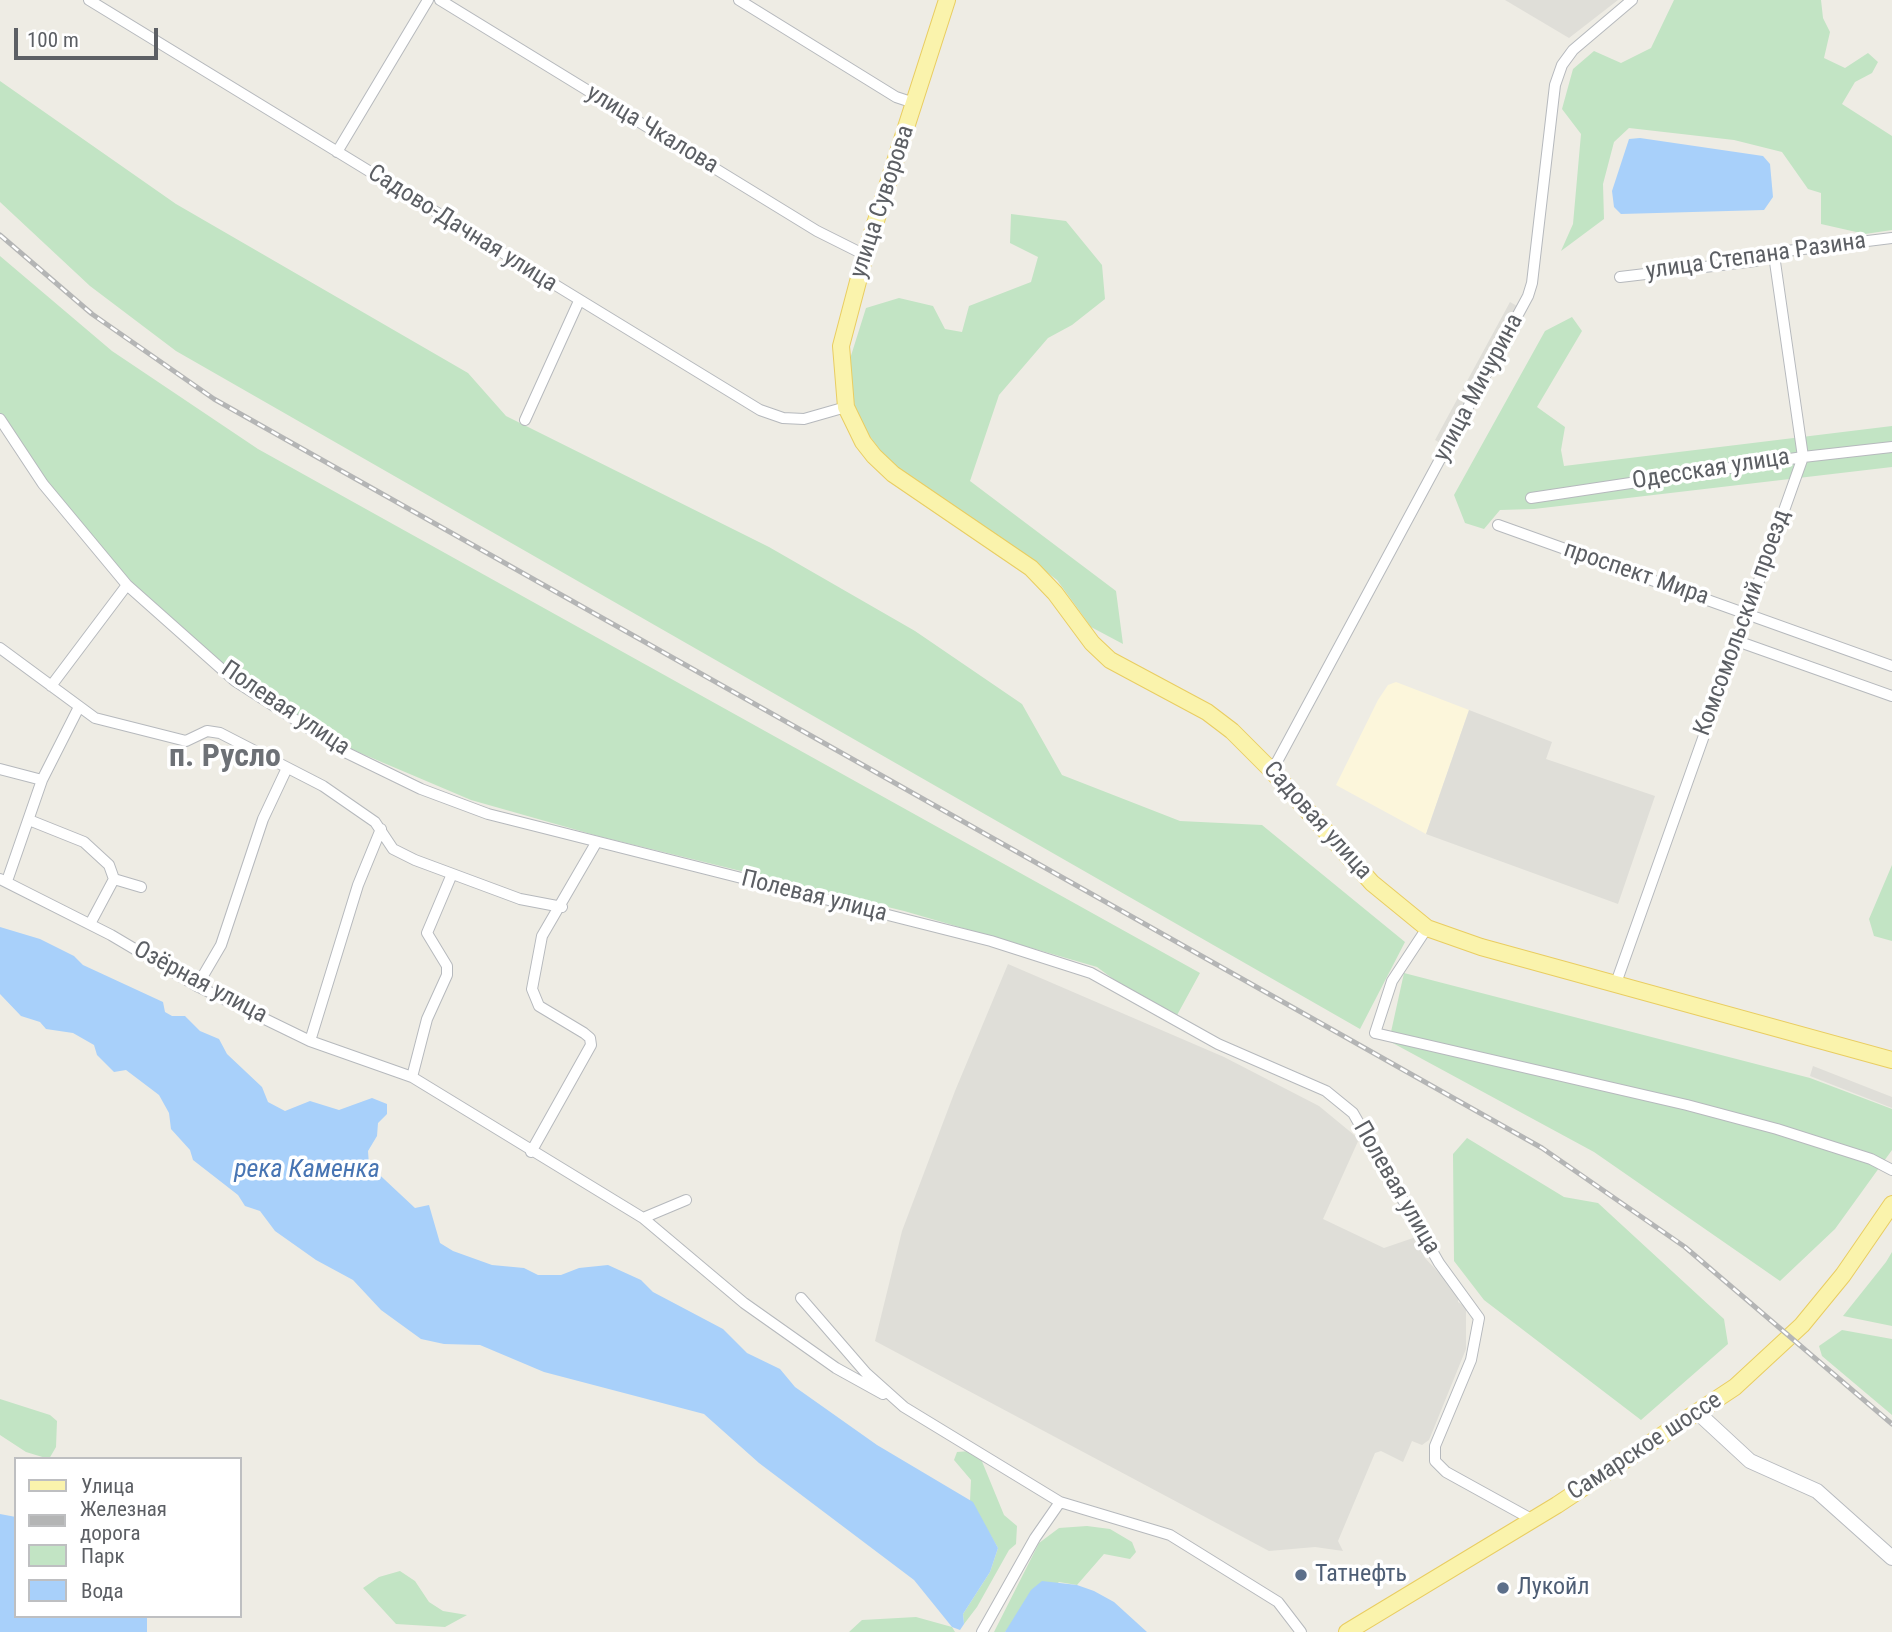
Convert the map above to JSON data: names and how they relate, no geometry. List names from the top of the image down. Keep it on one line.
{"streets":{"main road":["улица Суворова","Садовая улица","Самарское шоссе"],"street":["улица Чкалова","Садово-Дачная улица","улица Степана Разина","улица Мичурина","Одесская улица","проспект Мира","Комсомольский проезд","Полевая улица","Озёрная улица"]},"crossings":[["улица Чкалова","улица Суворова"],["улица Суворова","Садово-Дачная улица"],["улица Суворова","Садовая улица"],["Садово-Дачная улица","Садовая улица"],["улица Степана Разина","Комсомольский проезд"],["улица Мичурина","Садовая улица"],["Одесская улица","Комсомольский проезд"],["проспект Мира","Комсомольский проезд"],["Комсомольский проезд","Садовая улица"],["Полевая улица","Озёрная улица"],["Полевая улица","Самарское шоссе"]],"districts":["п. Русло"],"water":["река Каменка"],"places":["Татнефть","Лукойл"],"legend":["Улица","Железная дорога","Парк","Вода"],"scale_bar":"100 m"}
